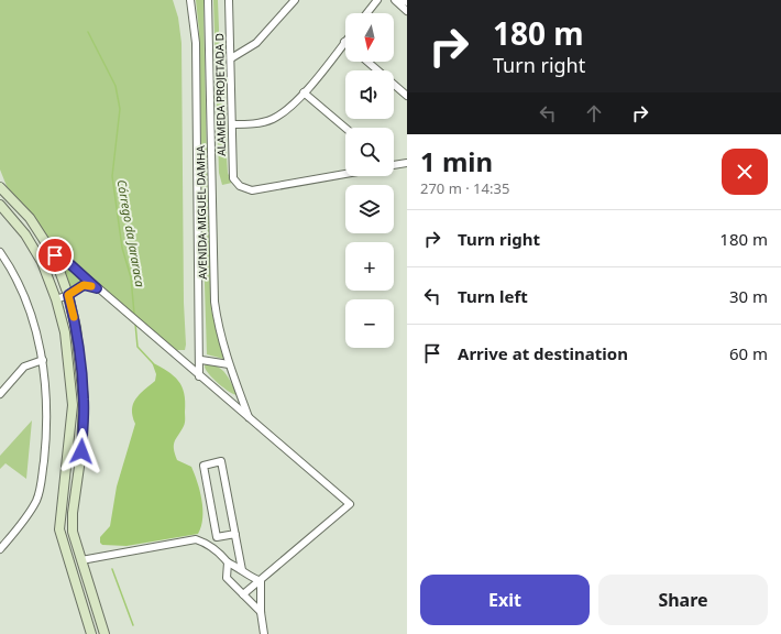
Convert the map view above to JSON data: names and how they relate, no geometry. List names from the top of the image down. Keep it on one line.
{"streets":{"street":["ALAMEDA PROJETADA D","AVENIDA MIGUEL DAMHA"]},"water":["Córrego da Jararaca"],"north":"bottom","page":{"turn":["180 m","Turn right"],"map_buttons":["+","−"],"heading":["1 min","270 m · 14:35"],"list":[{"name":"Turn right","value":"180 m"},{"name":"Turn left","value":"30 m"},{"name":"Arrive at destination","value":"60 m"}],"buttons":["Exit","Share"]}}
